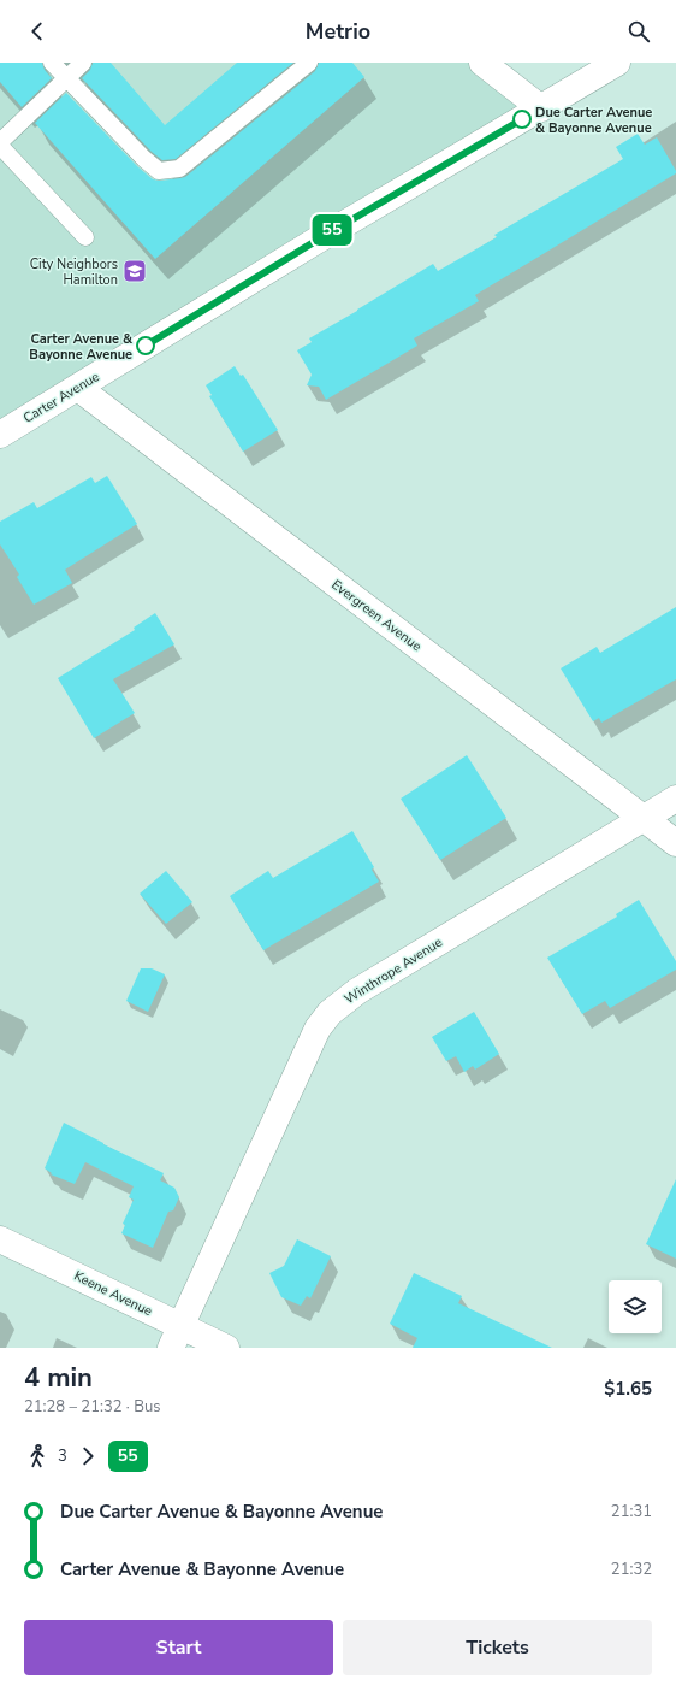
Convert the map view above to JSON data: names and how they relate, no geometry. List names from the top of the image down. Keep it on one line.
{"streets":{"street":["Carter Avenue","Evergreen Avenue","Winthrope Avenue","Keene Avenue"]},"crossings":[["Carter Avenue","Evergreen Avenue"],["Evergreen Avenue","Winthrope Avenue"],["Winthrope Avenue","Keene Avenue"]],"places":{"other":["Due Carter Avenue & Bayonne Avenue","Carter Avenue & Bayonne Avenue"],"school or university":["City Neighbors Hamilton"]},"lines":["bus line 55"],"page":{"header":"Metrio","on_map":"55","heading":["4 min","21:28 – 21:32 · Bus","$1.65"],"legs":["3","55"],"list":[{"name":"Due Carter Avenue & Bayonne Avenue","value":"21:31"},{"name":"Carter Avenue & Bayonne Avenue","value":"21:32"}],"buttons":["Start","Tickets"]}}
